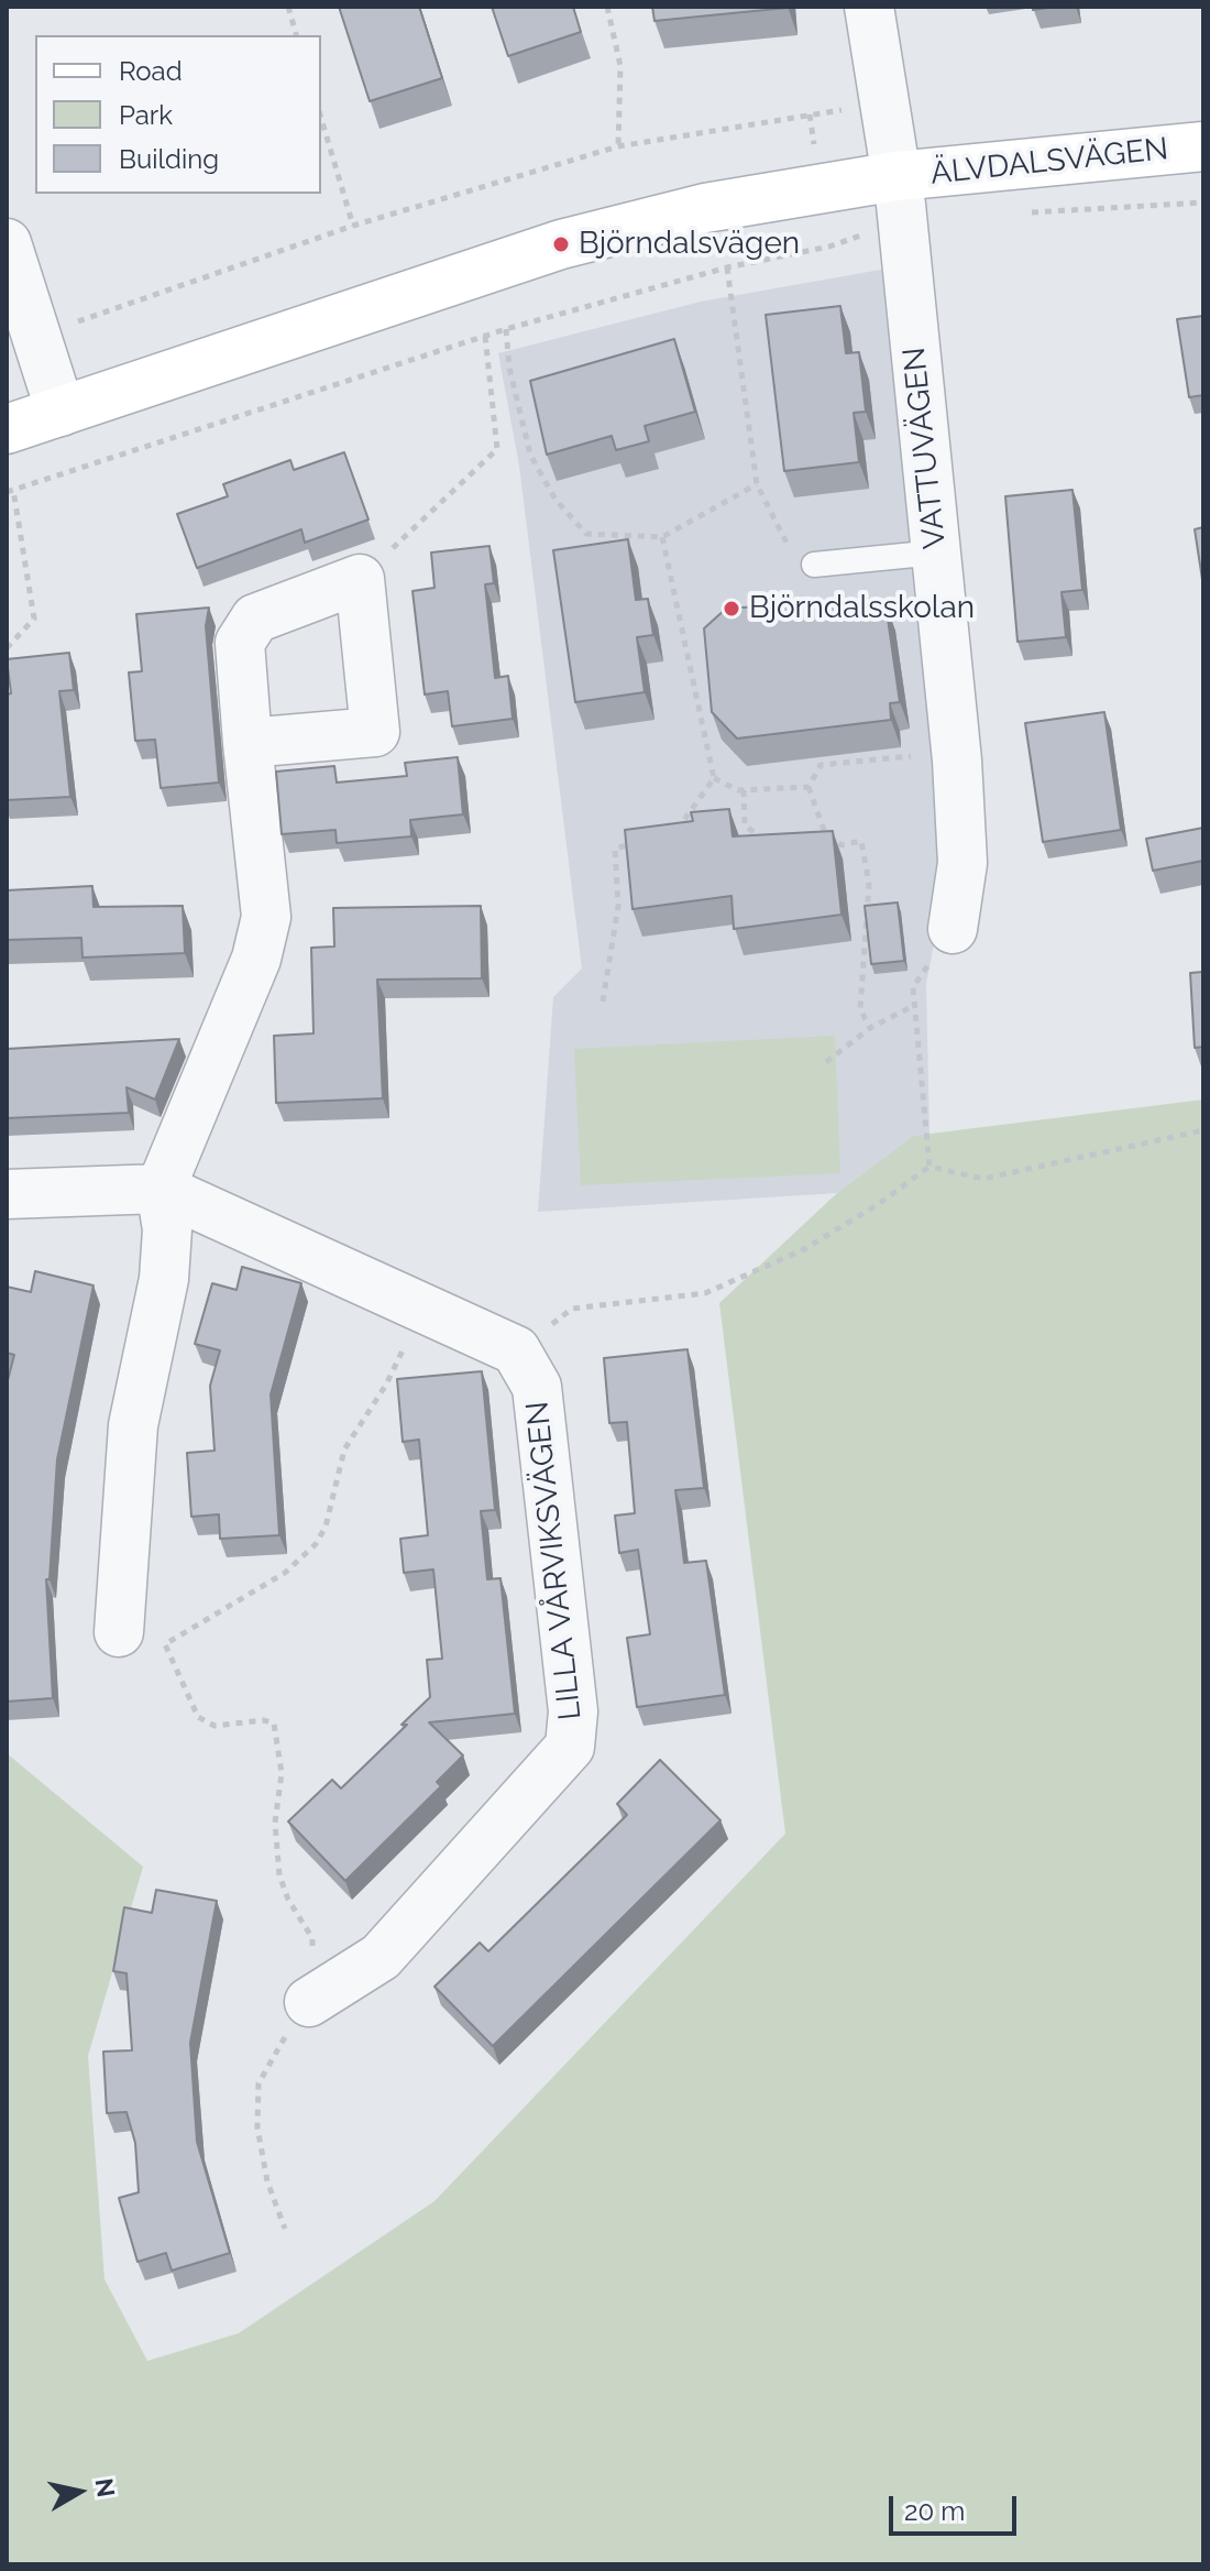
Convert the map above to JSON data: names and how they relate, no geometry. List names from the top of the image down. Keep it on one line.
{"streets":{"street":["ÄLVDALSVÄGEN","VATTUVÄGEN","LILLA VÅRVIKSVÄGEN"]},"crossings":[["ÄLVDALSVÄGEN","VATTUVÄGEN"]],"places":["Björndalsvägen","Björndalsskolan"],"legend":["Road","Park","Building"],"scale_bar":"20 m","north":"right"}
